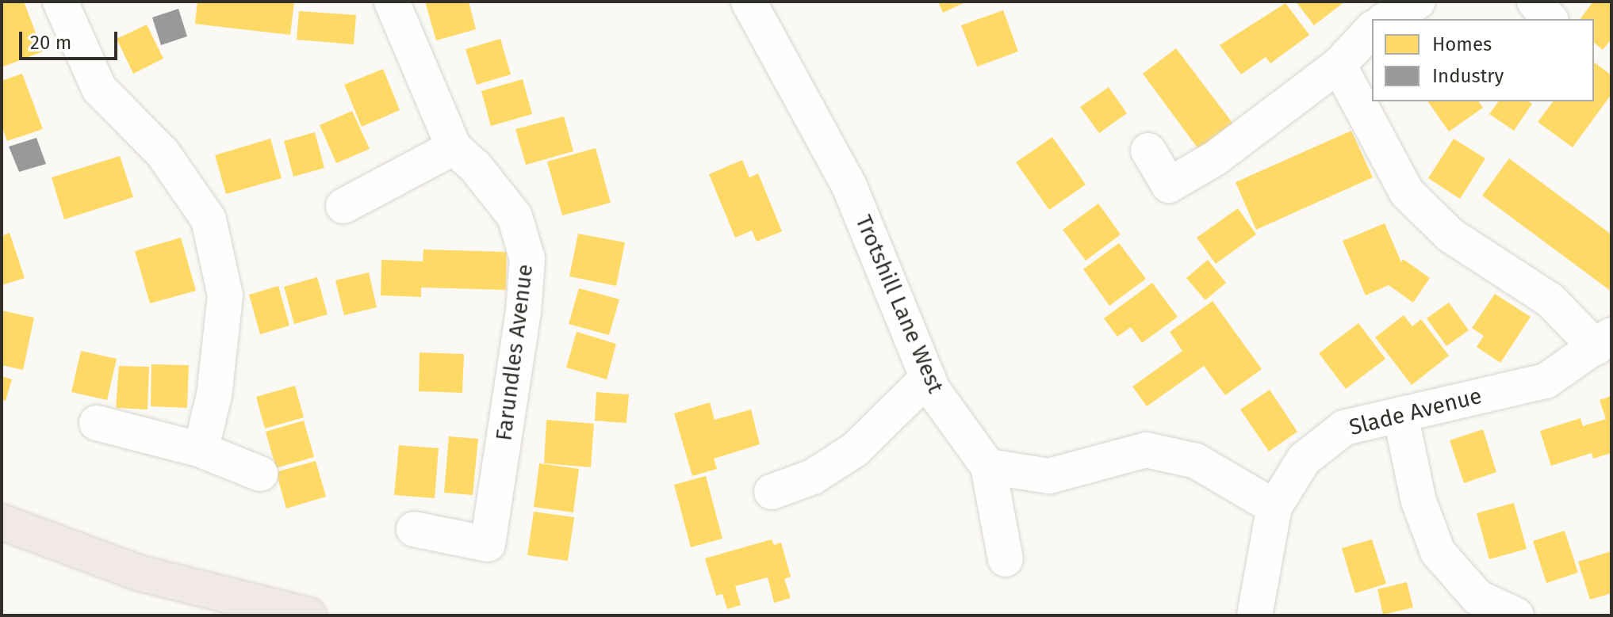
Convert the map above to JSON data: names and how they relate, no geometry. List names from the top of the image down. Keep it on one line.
{"streets":{"street":["Trotshill Lane West","Farundles Avenue","Slade Avenue"]},"legend":["Homes","Industry"],"scale_bar":"20 m"}
